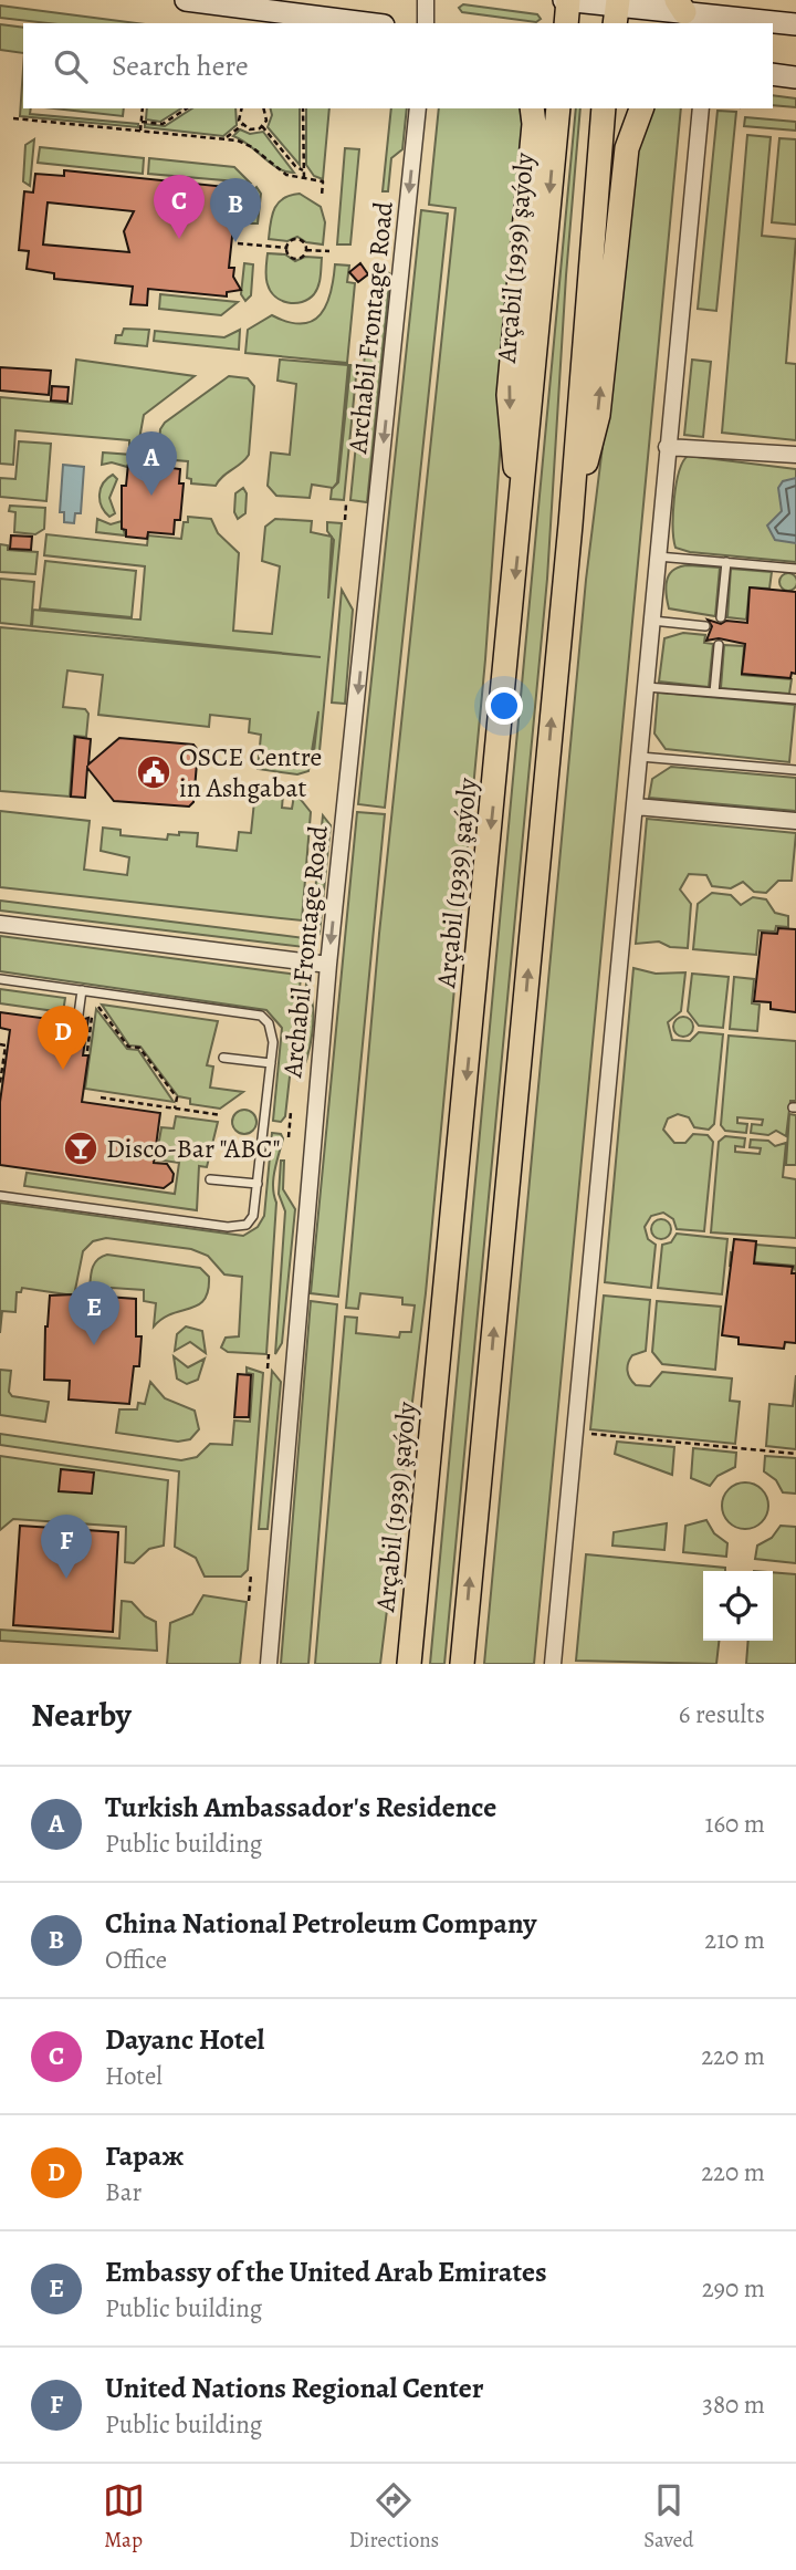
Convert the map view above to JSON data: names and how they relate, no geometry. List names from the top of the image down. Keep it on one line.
{"streets":{"main road":["Arçabil (1939) şaýoly"],"street":["Archabil Frontage Road"]},"one_way":["Archabil Frontage Road"],"places":{"public building":["OSCE Centre in Ashgabat"],"bar":["Disco-Bar \"ABC\""]},"page":{"search":"Search here","pins":["C","B","A","D","E","F"],"heading":["Nearby","6 results"],"list":[{"mark":"A","name":"Turkish Ambassador's Residence","note":"Public building","value":"160 m"},{"mark":"B","name":"China National Petroleum Company","note":"Office","value":"210 m"},{"mark":"C","name":"Dayanc Hotel","note":"Hotel","value":"220 m"},{"mark":"D","name":"Гараж","note":"Bar","value":"220 m"},{"mark":"E","name":"Embassy of the United Arab Emirates","note":"Public building","value":"290 m"},{"mark":"F","name":"United Nations Regional Center","note":"Public building","value":"380 m"}],"nav":["Map","Directions","Saved"]}}
